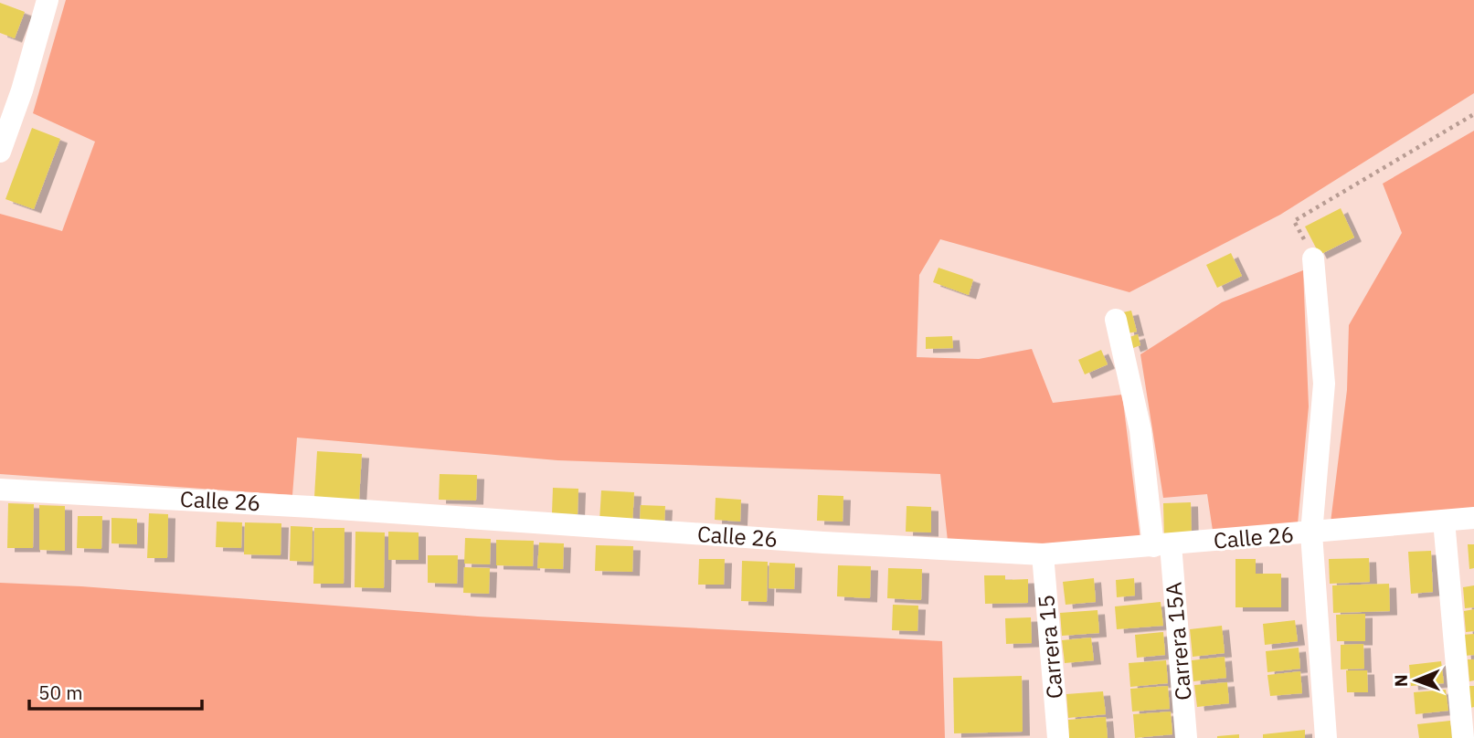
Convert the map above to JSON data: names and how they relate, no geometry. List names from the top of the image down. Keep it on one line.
{"streets":{"street":["Calle 26","Carrera 15A","Carrera 15"]},"crossings":[["Calle 26","Carrera 15A"],["Calle 26","Carrera 15"]],"scale_bar":"50 m","north":"left"}
